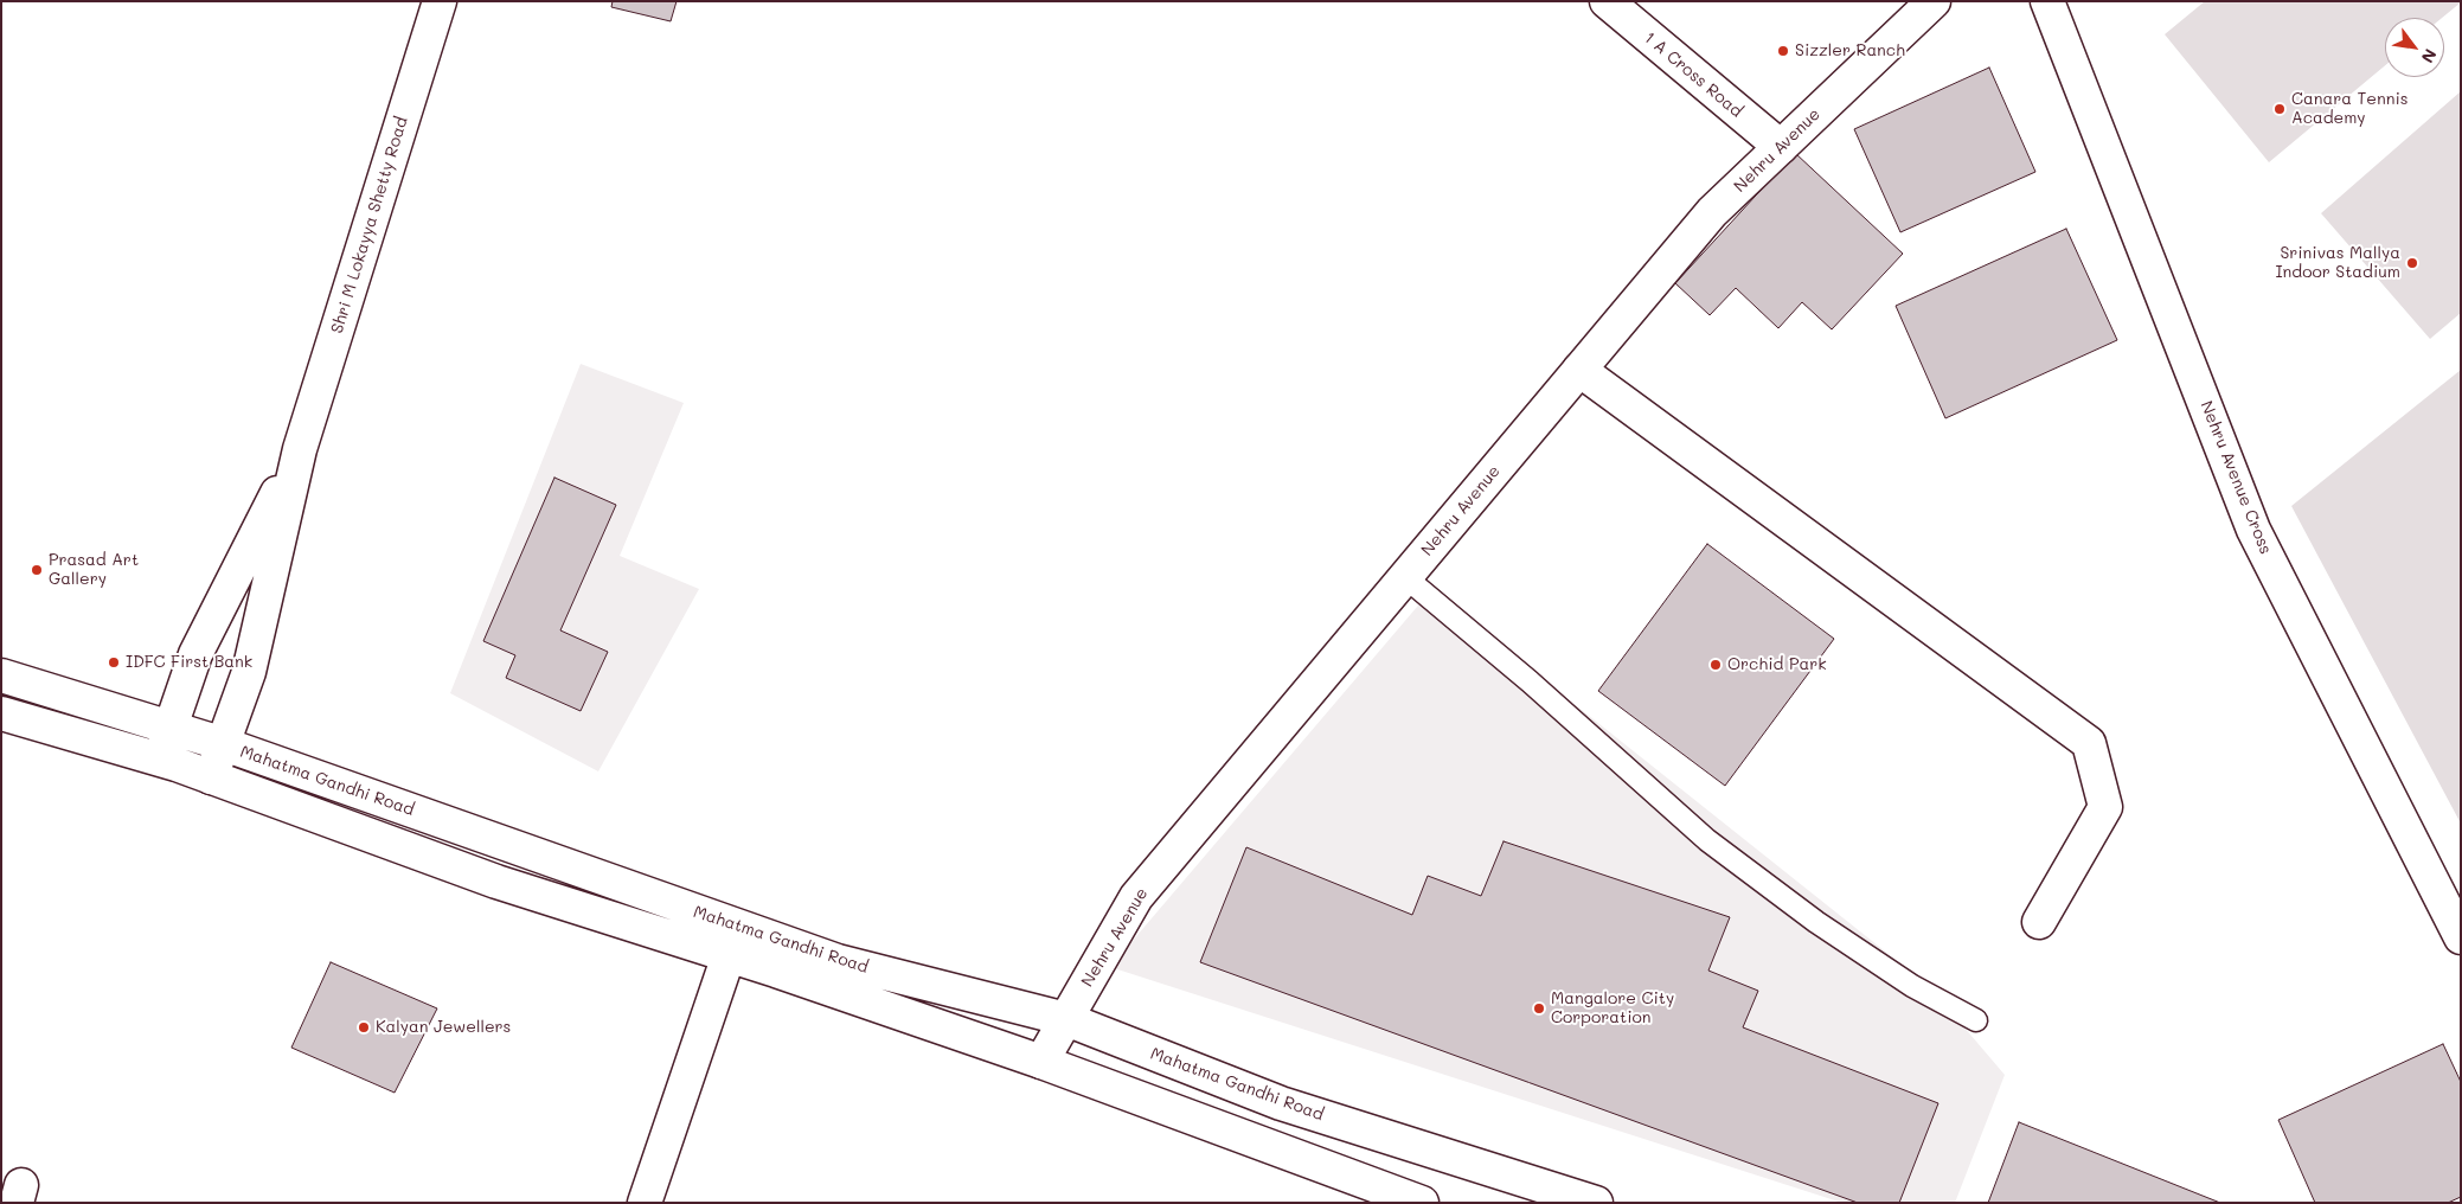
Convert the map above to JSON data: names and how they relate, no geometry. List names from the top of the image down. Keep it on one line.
{"streets":{"street":["1 A Cross Road","Nehru Avenue","Shri M Lokayya Shetty Road","Nehru Avenue Cross","Mahatma Gandhi Road"]},"crossings":[["1 A Cross Road","Nehru Avenue"],["Nehru Avenue","Mahatma Gandhi Road"],["Shri M Lokayya Shetty Road","Mahatma Gandhi Road"]],"places":["Sizzler Ranch","Canara Tennis Academy","Srinivas Mallya Indoor Stadium","Prasad Art Gallery","IDFC First Bank","Orchid Park","Mangalore City Corporation","Kalyan Jewellers"],"north":"bottom right"}
